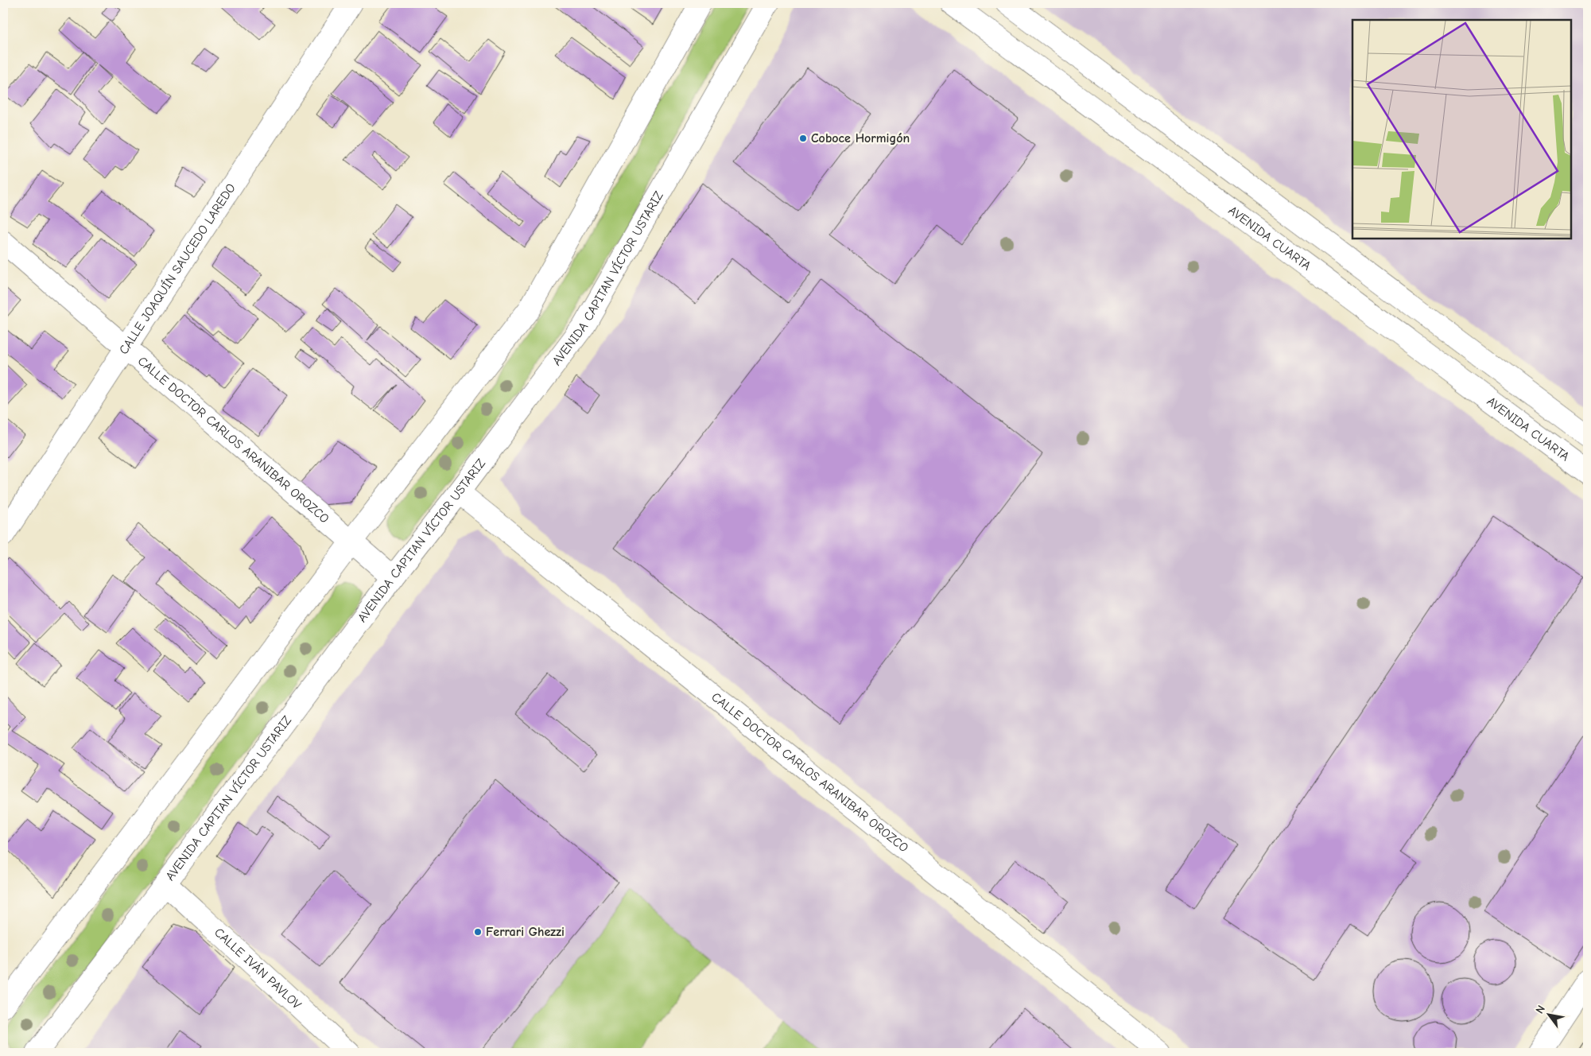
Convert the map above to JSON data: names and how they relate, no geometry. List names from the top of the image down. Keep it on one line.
{"streets":{"street":["AVENIDA CUARTA","CALLE JOAQUÍN SAUCEDO LAREDO","AVENIDA CAPITAN VÍCTOR USTARIZ","CALLE DOCTOR CARLOS ARANIBAR OROZCO","CALLE IVÁN PAVLOV"]},"crossings":[["CALLE JOAQUÍN SAUCEDO LAREDO","CALLE DOCTOR CARLOS ARANIBAR OROZCO"],["AVENIDA CAPITAN VÍCTOR USTARIZ","CALLE DOCTOR CARLOS ARANIBAR OROZCO"],["AVENIDA CAPITAN VÍCTOR USTARIZ","CALLE IVÁN PAVLOV"]],"places":["Coboce Hormigón","Ferrari Ghezzi"],"north":"top left"}
